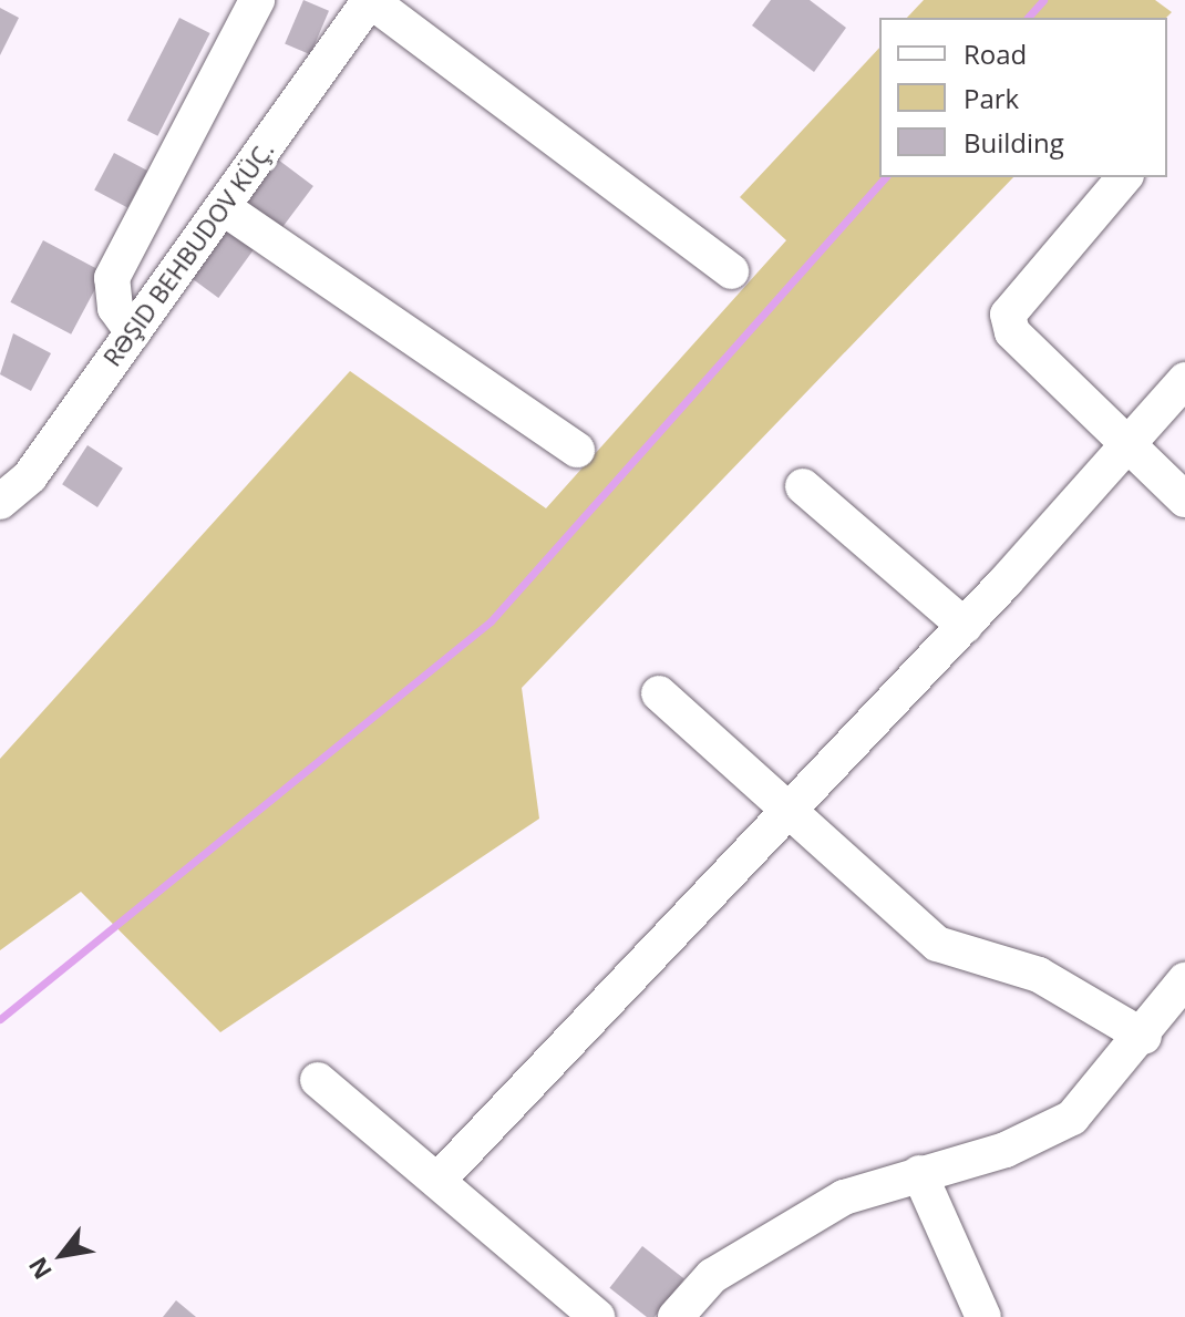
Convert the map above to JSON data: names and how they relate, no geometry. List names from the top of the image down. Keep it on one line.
{"streets":{"street":["RƏŞID BEHBUDOV KÜÇ."]},"legend":["Road","Park","Building"],"north":"bottom left"}
